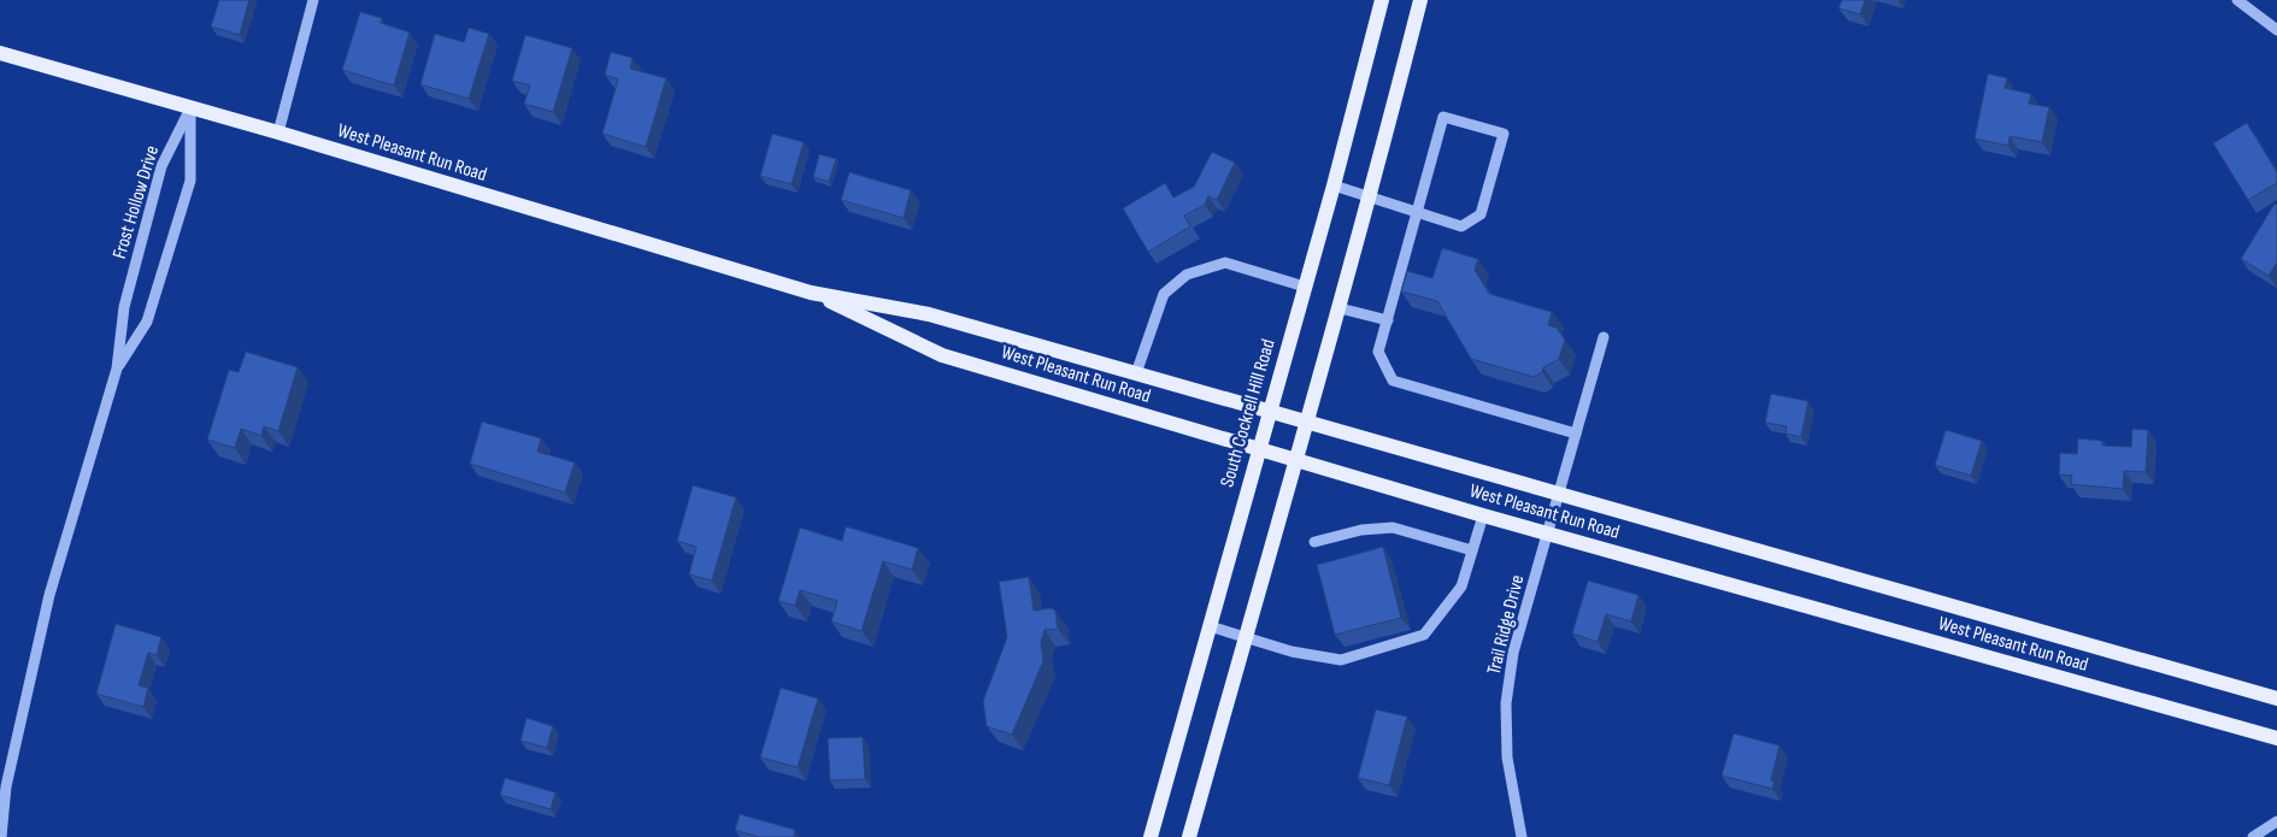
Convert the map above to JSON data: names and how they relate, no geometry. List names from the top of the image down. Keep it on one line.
{"streets":{"main road":["West Pleasant Run Road","South Cockrell Hill Road"],"street":["Frost Hollow Drive","Trail Ridge Drive"]},"crossings":[["West Pleasant Run Road","Frost Hollow Drive"],["West Pleasant Run Road","South Cockrell Hill Road"],["West Pleasant Run Road","Trail Ridge Drive"]]}
